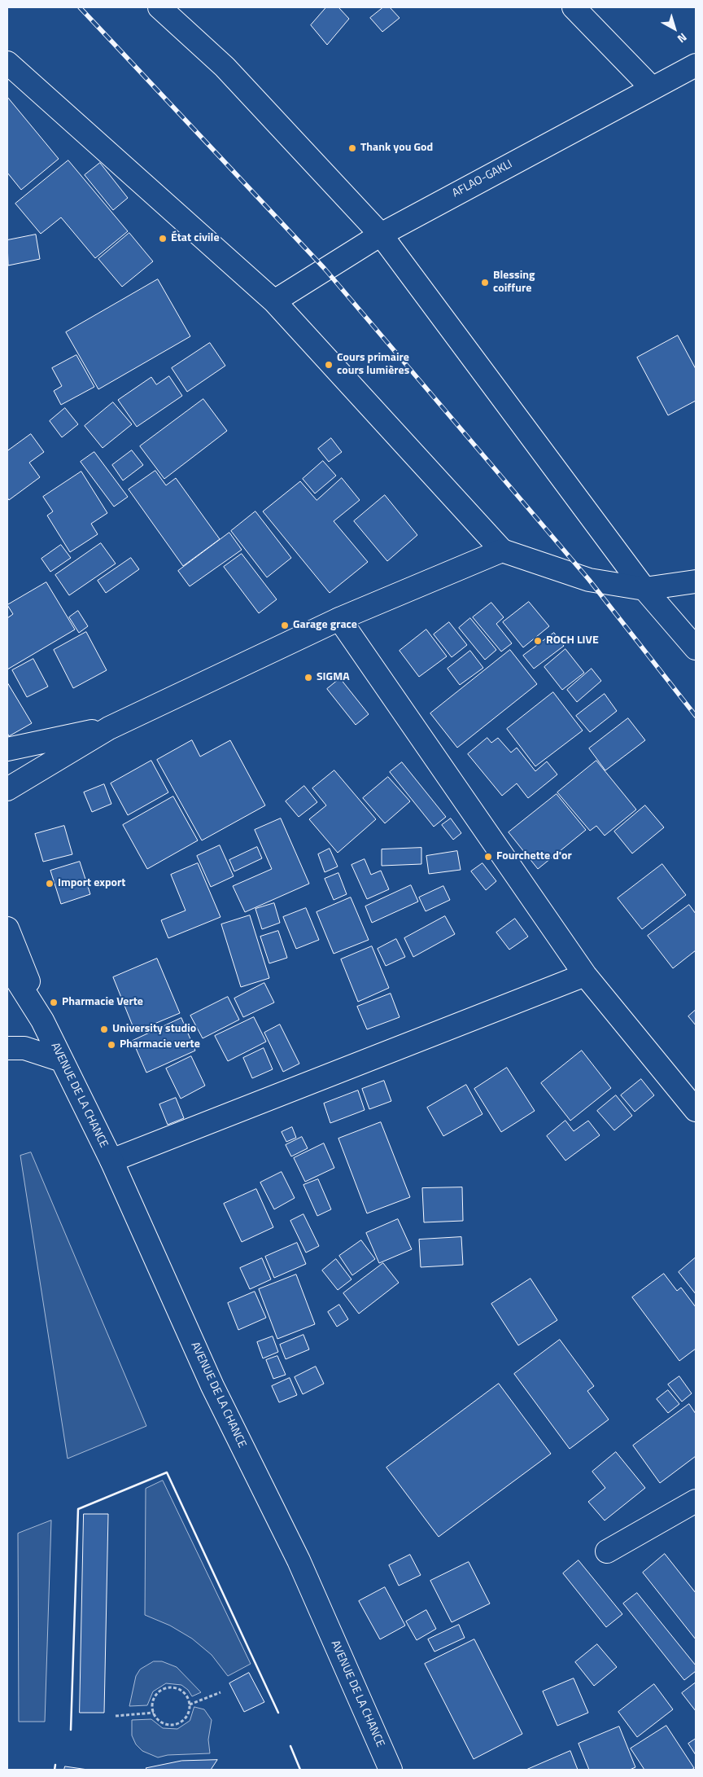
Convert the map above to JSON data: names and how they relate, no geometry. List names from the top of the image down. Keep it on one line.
{"streets":{"street":["AFLAO-GAKLI","AVENUE DE LA CHANCE"]},"places":["Thank you God","État civile","Blessing coiffure","Cours primaire cours lumières","Garage grace","ROCH LIVE","SIGMA","Fourchette d'or","Import export","Pharmacie Verte","University studio","Pharmacie verte"],"north":"bottom right"}
